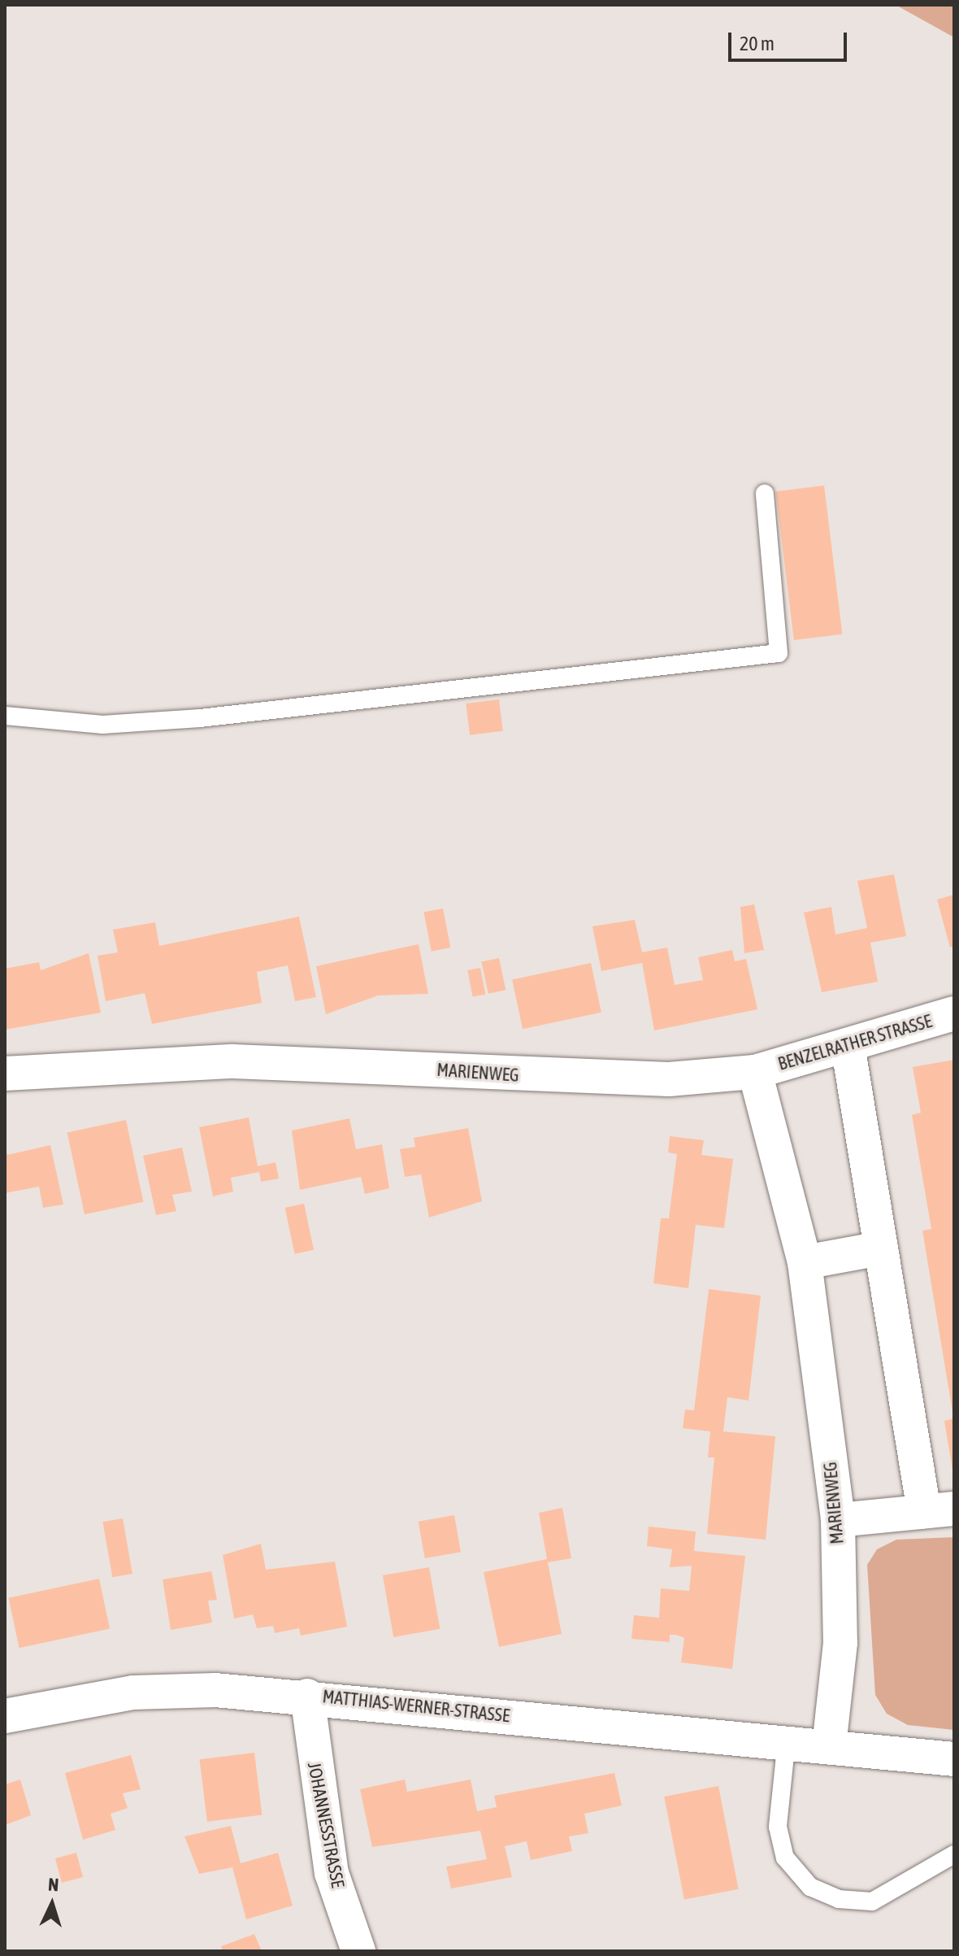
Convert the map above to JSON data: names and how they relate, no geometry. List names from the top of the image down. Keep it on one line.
{"streets":{"street":["BENZELRATHER STRASSE","MARIENWEG","MATTHIAS-WERNER-STRASSE","JOHANNESSTRASSE"]},"crossings":[["BENZELRATHER STRASSE","MARIENWEG"],["MARIENWEG","MATTHIAS-WERNER-STRASSE"],["MATTHIAS-WERNER-STRASSE","JOHANNESSTRASSE"]],"scale_bar":"20 m","north":"top"}
